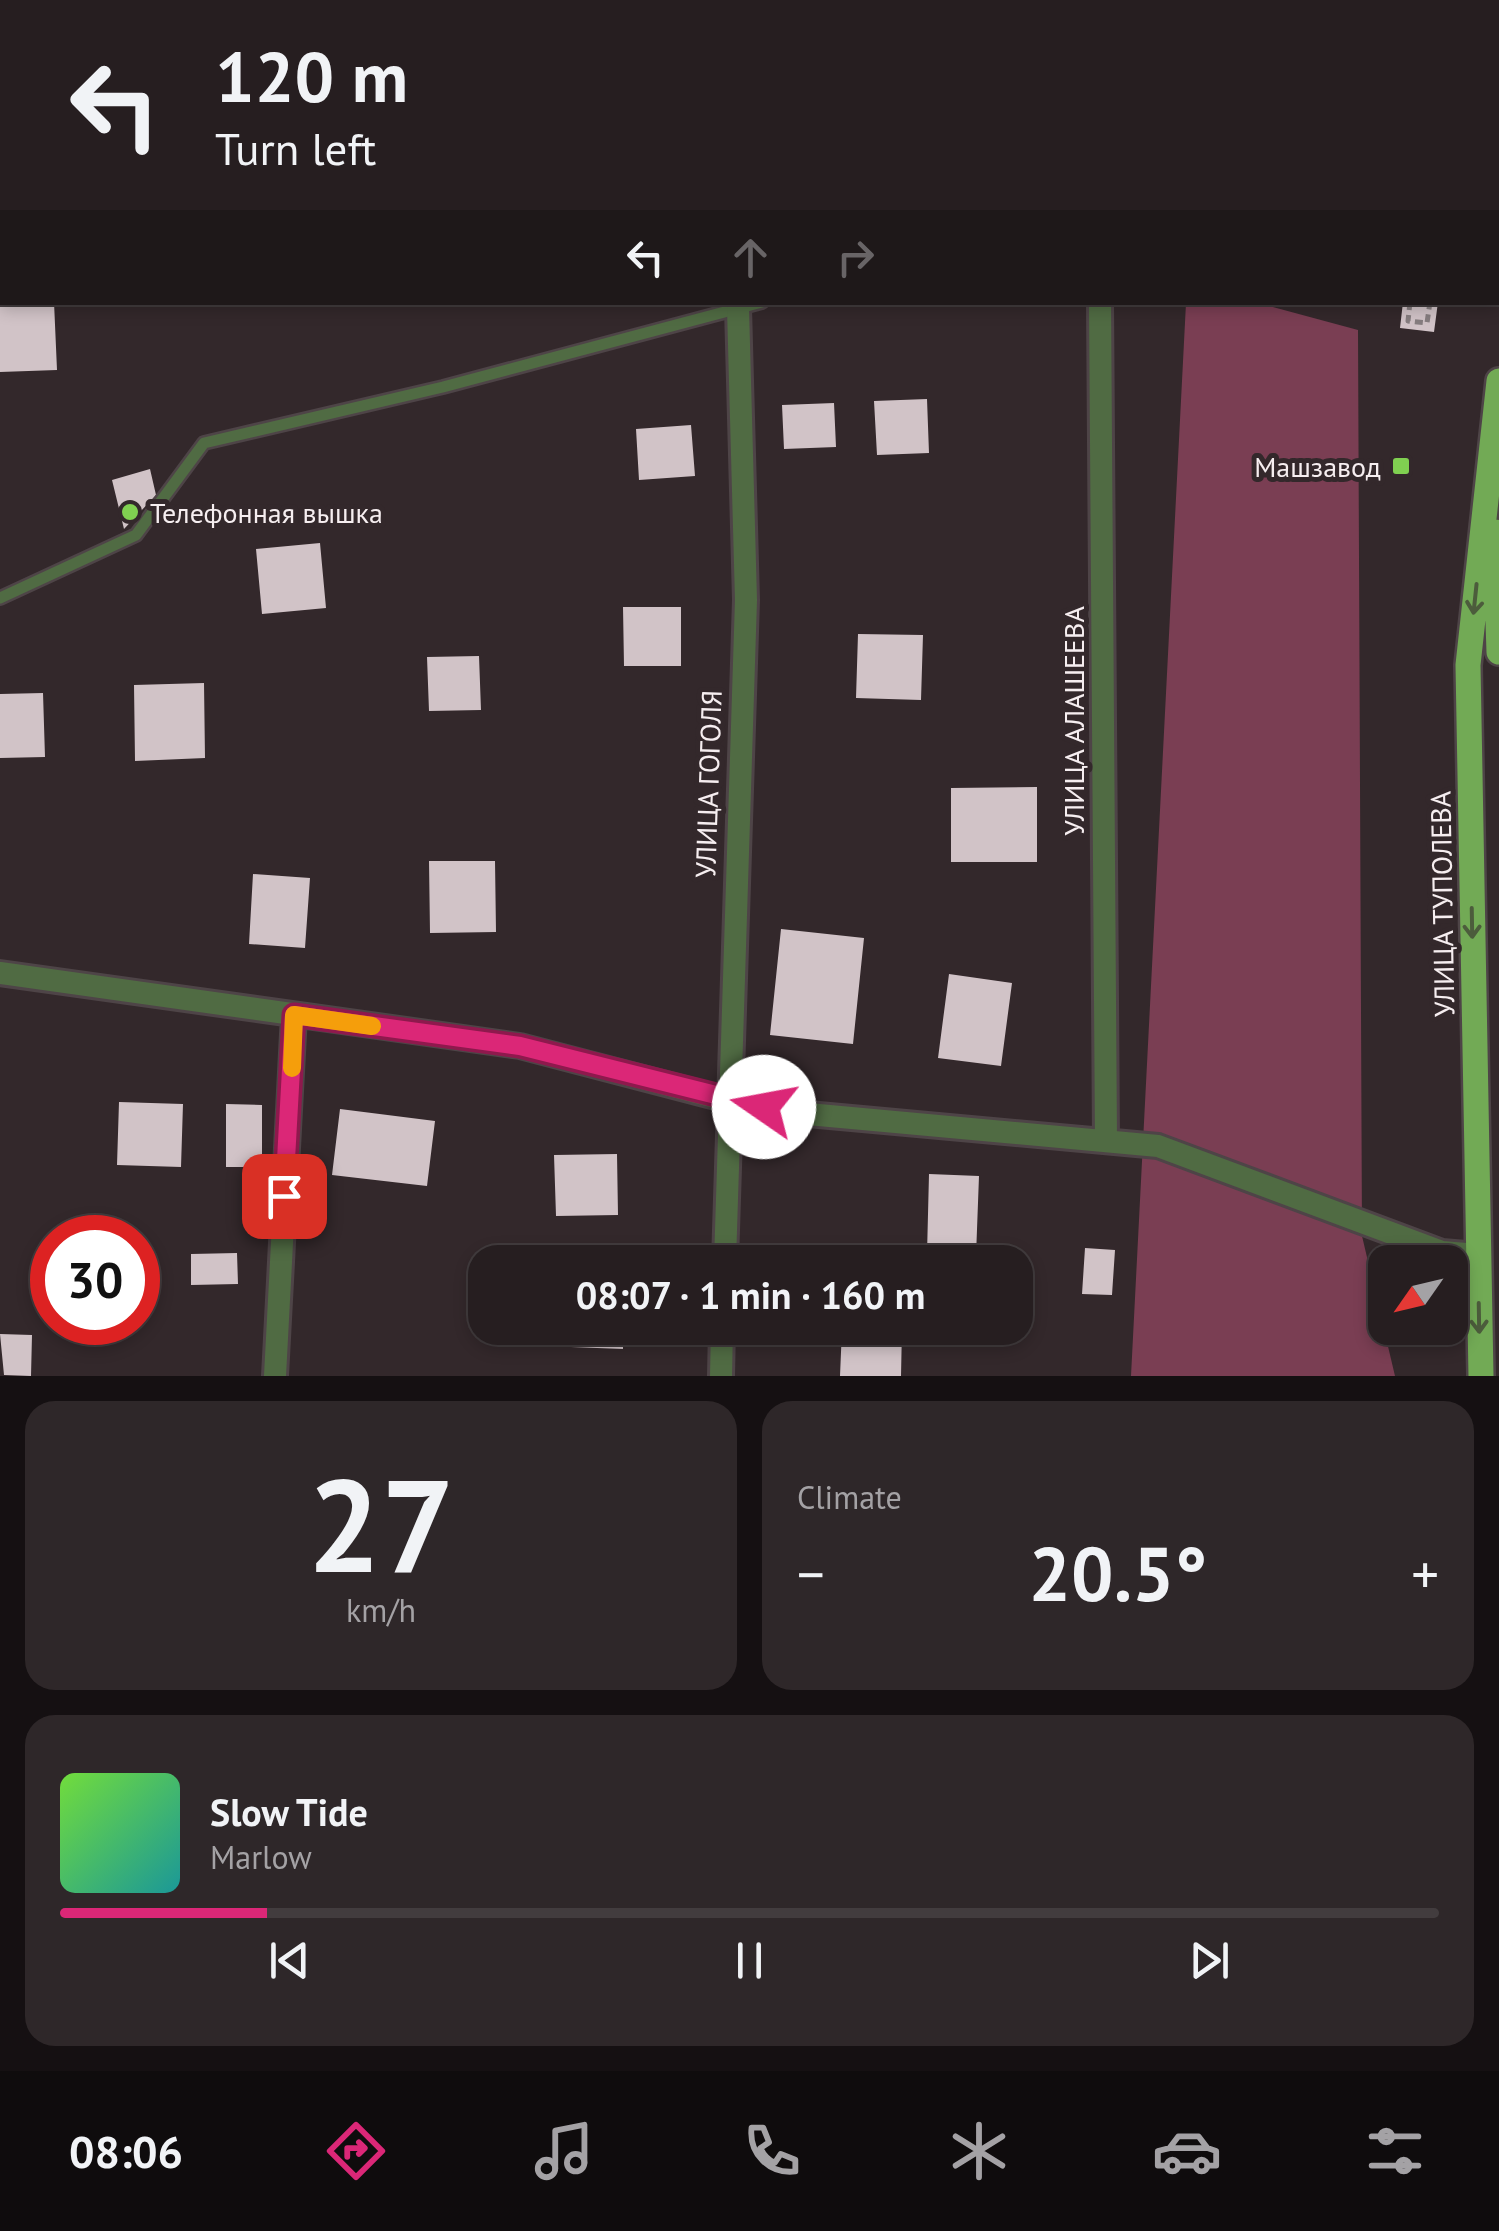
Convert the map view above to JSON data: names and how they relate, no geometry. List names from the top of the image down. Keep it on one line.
{"streets":{"main road":["УЛИЦА ТУПОЛЕВА"],"street":["УЛИЦА АЛАШЕЕВА","УЛИЦА ГОГОЛЯ"]},"one_way":["УЛИЦА ТУПОЛЕВА"],"places":{"transit":["Машзавод"],"other":["Телефонная вышка"]},"north":"bottom left","page":{"turn":["120 m","Turn left"],"limit":"30","trip":"08:07 · 1 min · 160 m","tile":[["27","km/h"],"Climate"],"heat":["−","20.5°","+"],"song":["Slow Tide","Marlow"],"tabs":"08:06"}}
